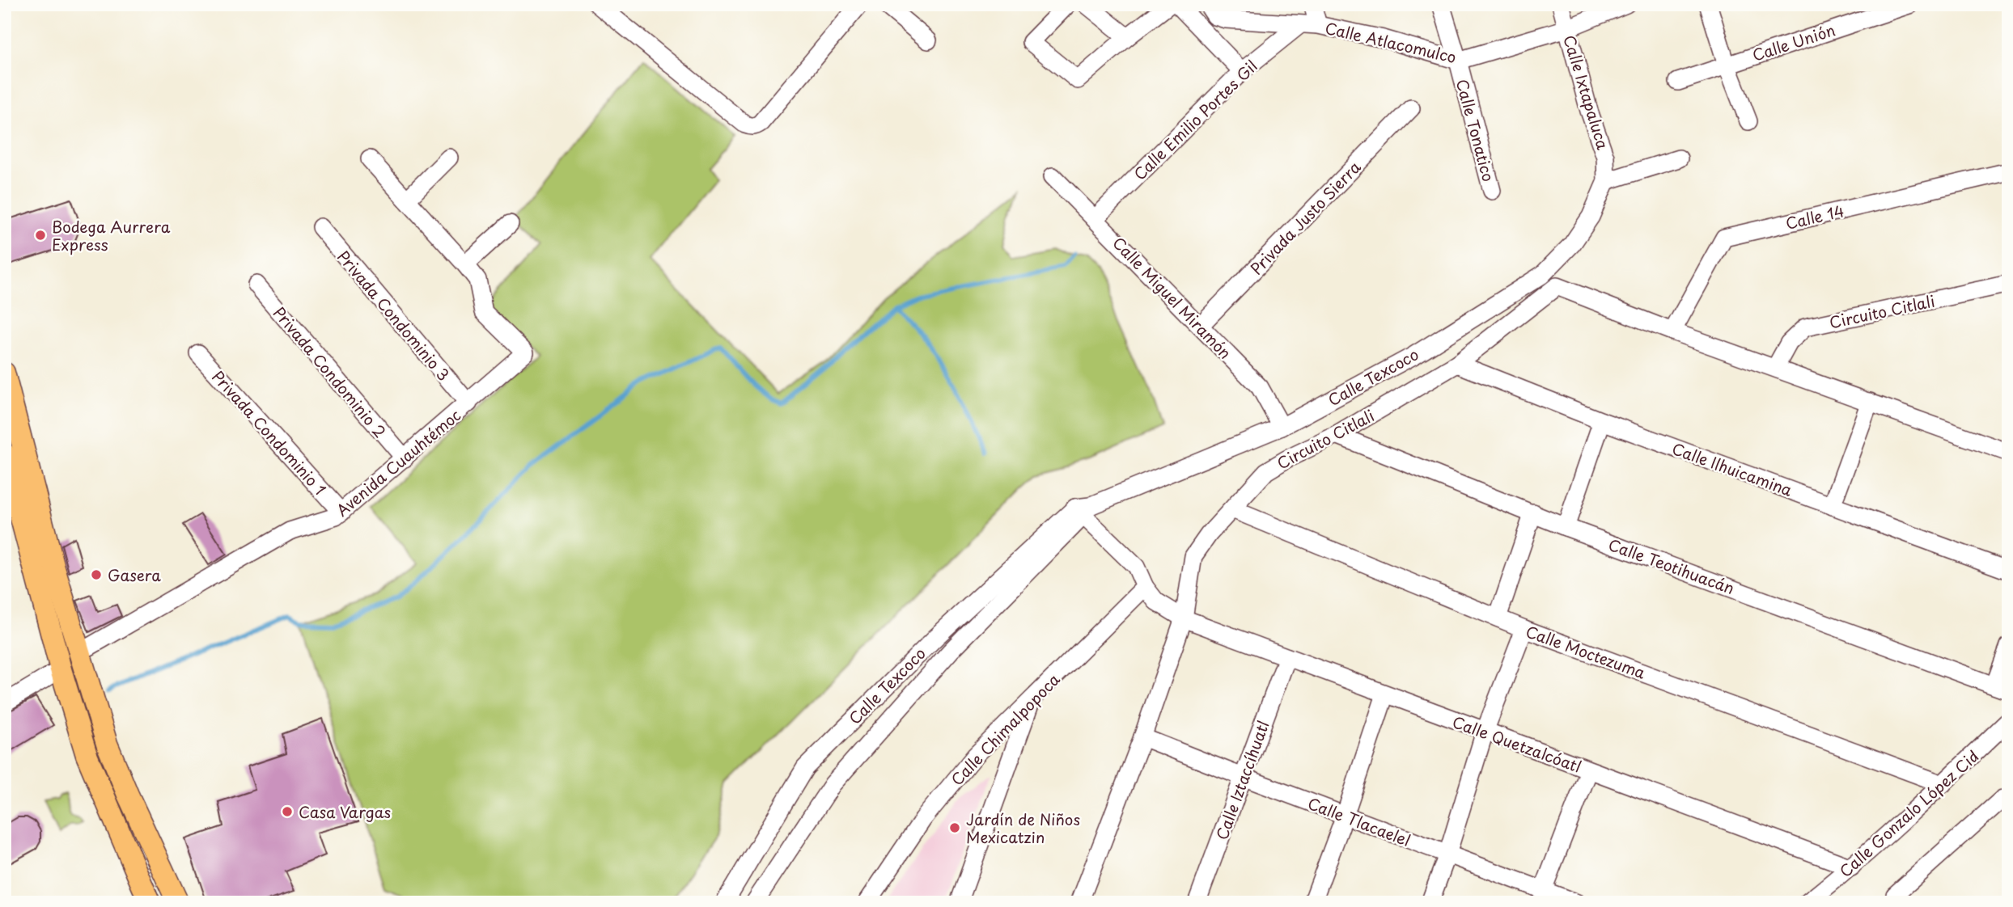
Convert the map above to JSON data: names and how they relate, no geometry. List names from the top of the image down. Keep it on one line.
{"streets":{"street":["Calle Atlacomulco","Calle Unión","Calle Ixtapaluca","Calle Emilio Portes Gil","Calle Tonatico","Calle 14","Privada Justo Sierra","Calle Miguel Miramón","Circuito Citlali","Privada Condominio 3","Privada Condominio 2","Calle Texcoco","Privada Condominio 1","Avenida Cuauhtémoc","Calle Ilhuicamina","Calle Teotihuacán","Calle Moctezuma","Calle Chimalpopoca","Calle Quetzalcóatl","Calle Iztaccíhuatl","Calle Gonzalo López Cid","Calle Tlacaelel"]},"crossings":[["Calle Atlacomulco","Calle Ixtapaluca"],["Calle Atlacomulco","Calle Emilio Portes Gil"],["Calle Atlacomulco","Calle Tonatico"],["Calle Ixtapaluca","Calle Texcoco"],["Calle Emilio Portes Gil","Calle Miguel Miramón"],["Calle 14","Circuito Citlali"],["Privada Justo Sierra","Calle Miguel Miramón"],["Calle Miguel Miramón","Calle Texcoco"],["Circuito Citlali","Calle Ilhuicamina"],["Circuito Citlali","Calle Teotihuacán"],["Circuito Citlali","Calle Moctezuma"],["Circuito Citlali","Calle Quetzalcóatl"],["Circuito Citlali","Calle Tlacaelel"],["Privada Condominio 3","Avenida Cuauhtémoc"],["Privada Condominio 2","Avenida Cuauhtémoc"],["Privada Condominio 1","Avenida Cuauhtémoc"],["Calle Moctezuma","Calle Gonzalo López Cid"],["Calle Chimalpopoca","Calle Quetzalcóatl"],["Calle Quetzalcóatl","Calle Iztaccíhuatl"],["Calle Quetzalcóatl","Calle Gonzalo López Cid"],["Calle Iztaccíhuatl","Calle Tlacaelel"]],"places":["Bodega Aurrera Express","Gasera","Casa Vargas","Jardín de Niños Mexicatzin"]}
